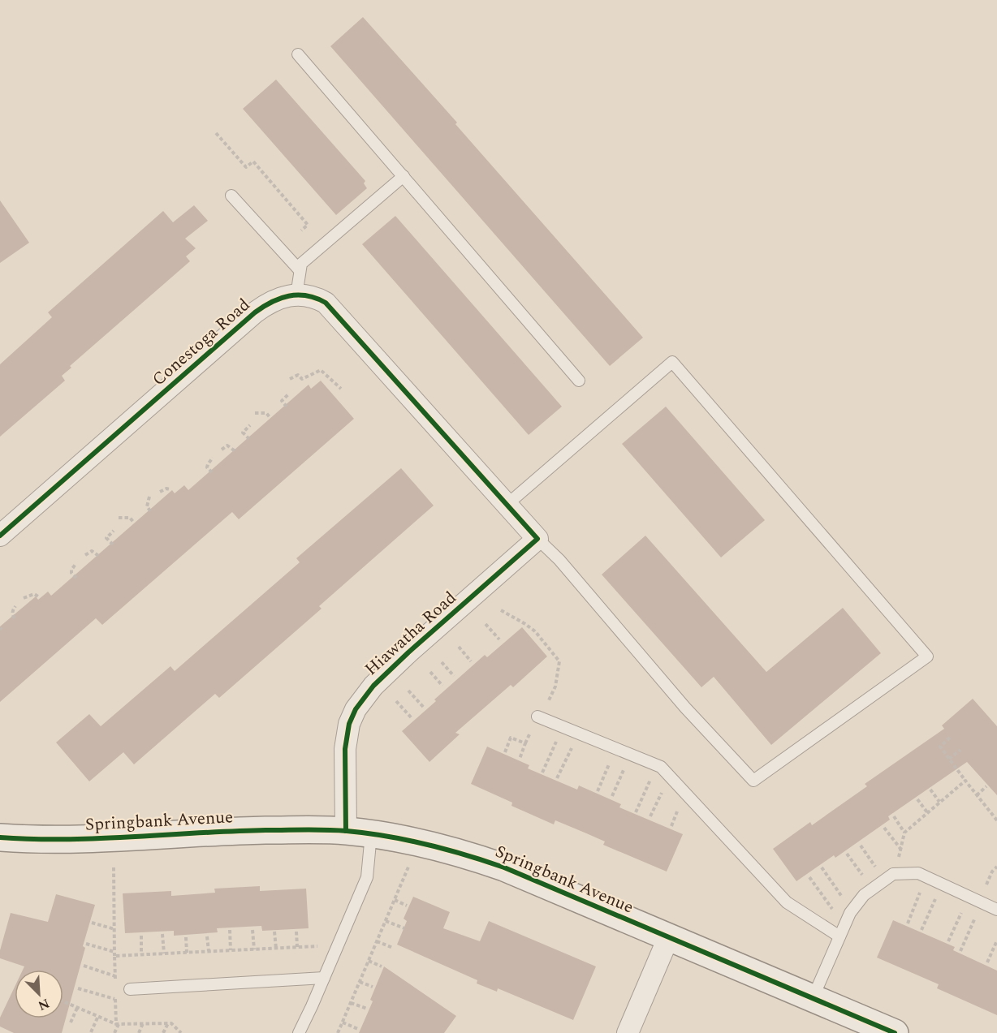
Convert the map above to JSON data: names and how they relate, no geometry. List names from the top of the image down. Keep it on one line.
{"streets":{"main road":["Springbank Avenue"],"street":["Conestoga Road","Hiawatha Road"]},"crossings":[["Conestoga Road","Hiawatha Road"],["Hiawatha Road","Springbank Avenue"]],"north":"bottom right"}
